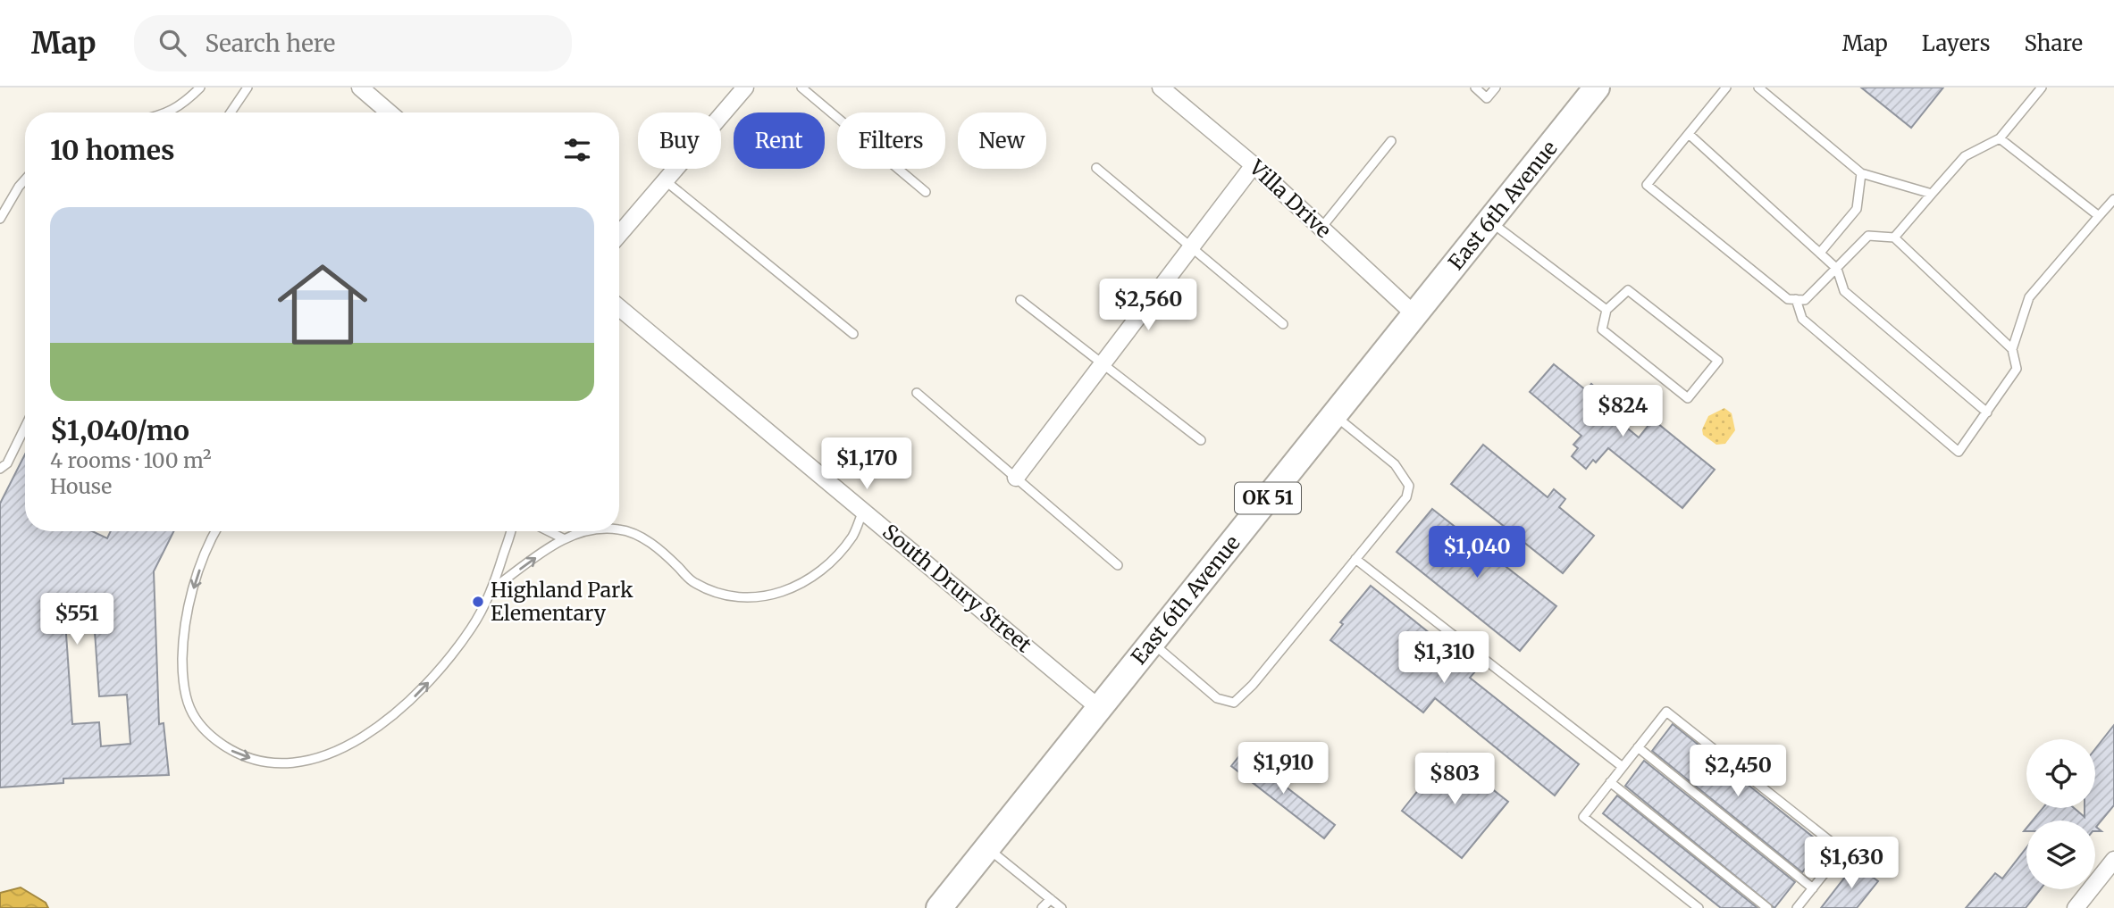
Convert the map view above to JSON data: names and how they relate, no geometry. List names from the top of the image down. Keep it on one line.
{"streets":{"main road":["East 6th Avenue","OK 51"],"street":["Villa Drive","South Drury Street"]},"crossings":[["Villa Drive","East 6th Avenue"],["East 6th Avenue","South Drury Street"]],"places":["Highland Park Elementary"],"page":{"header":"Map","search":"Search here","nav":["Map","Layers","Share"],"chip":["Buy","Rent","Filters","New"],"heading":"10 homes","list":[{"name":"$1,040/mo","note":"4 rooms · 100 m² · House"}],"price":["$2,560","$824","$1,170","$1,040","$551","$1,310","$1,910","$2,450","$803","$1,630"]}}
